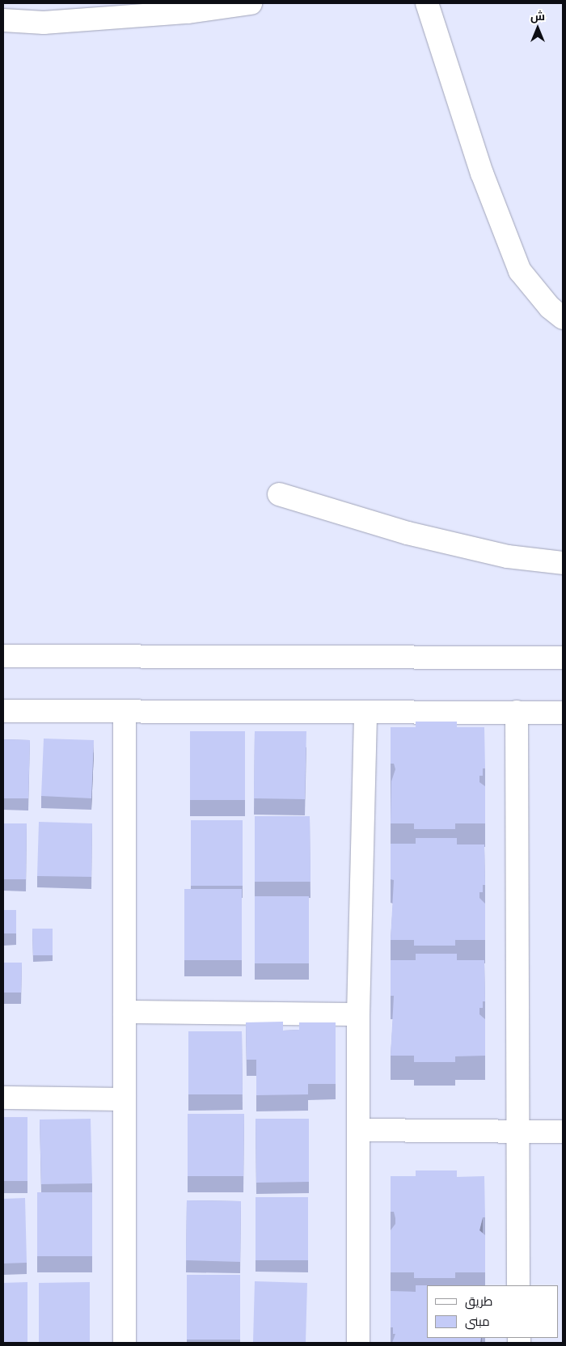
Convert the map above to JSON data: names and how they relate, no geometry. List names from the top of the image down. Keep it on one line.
{"legend":["طريق","مبنى"],"north":"top"}
